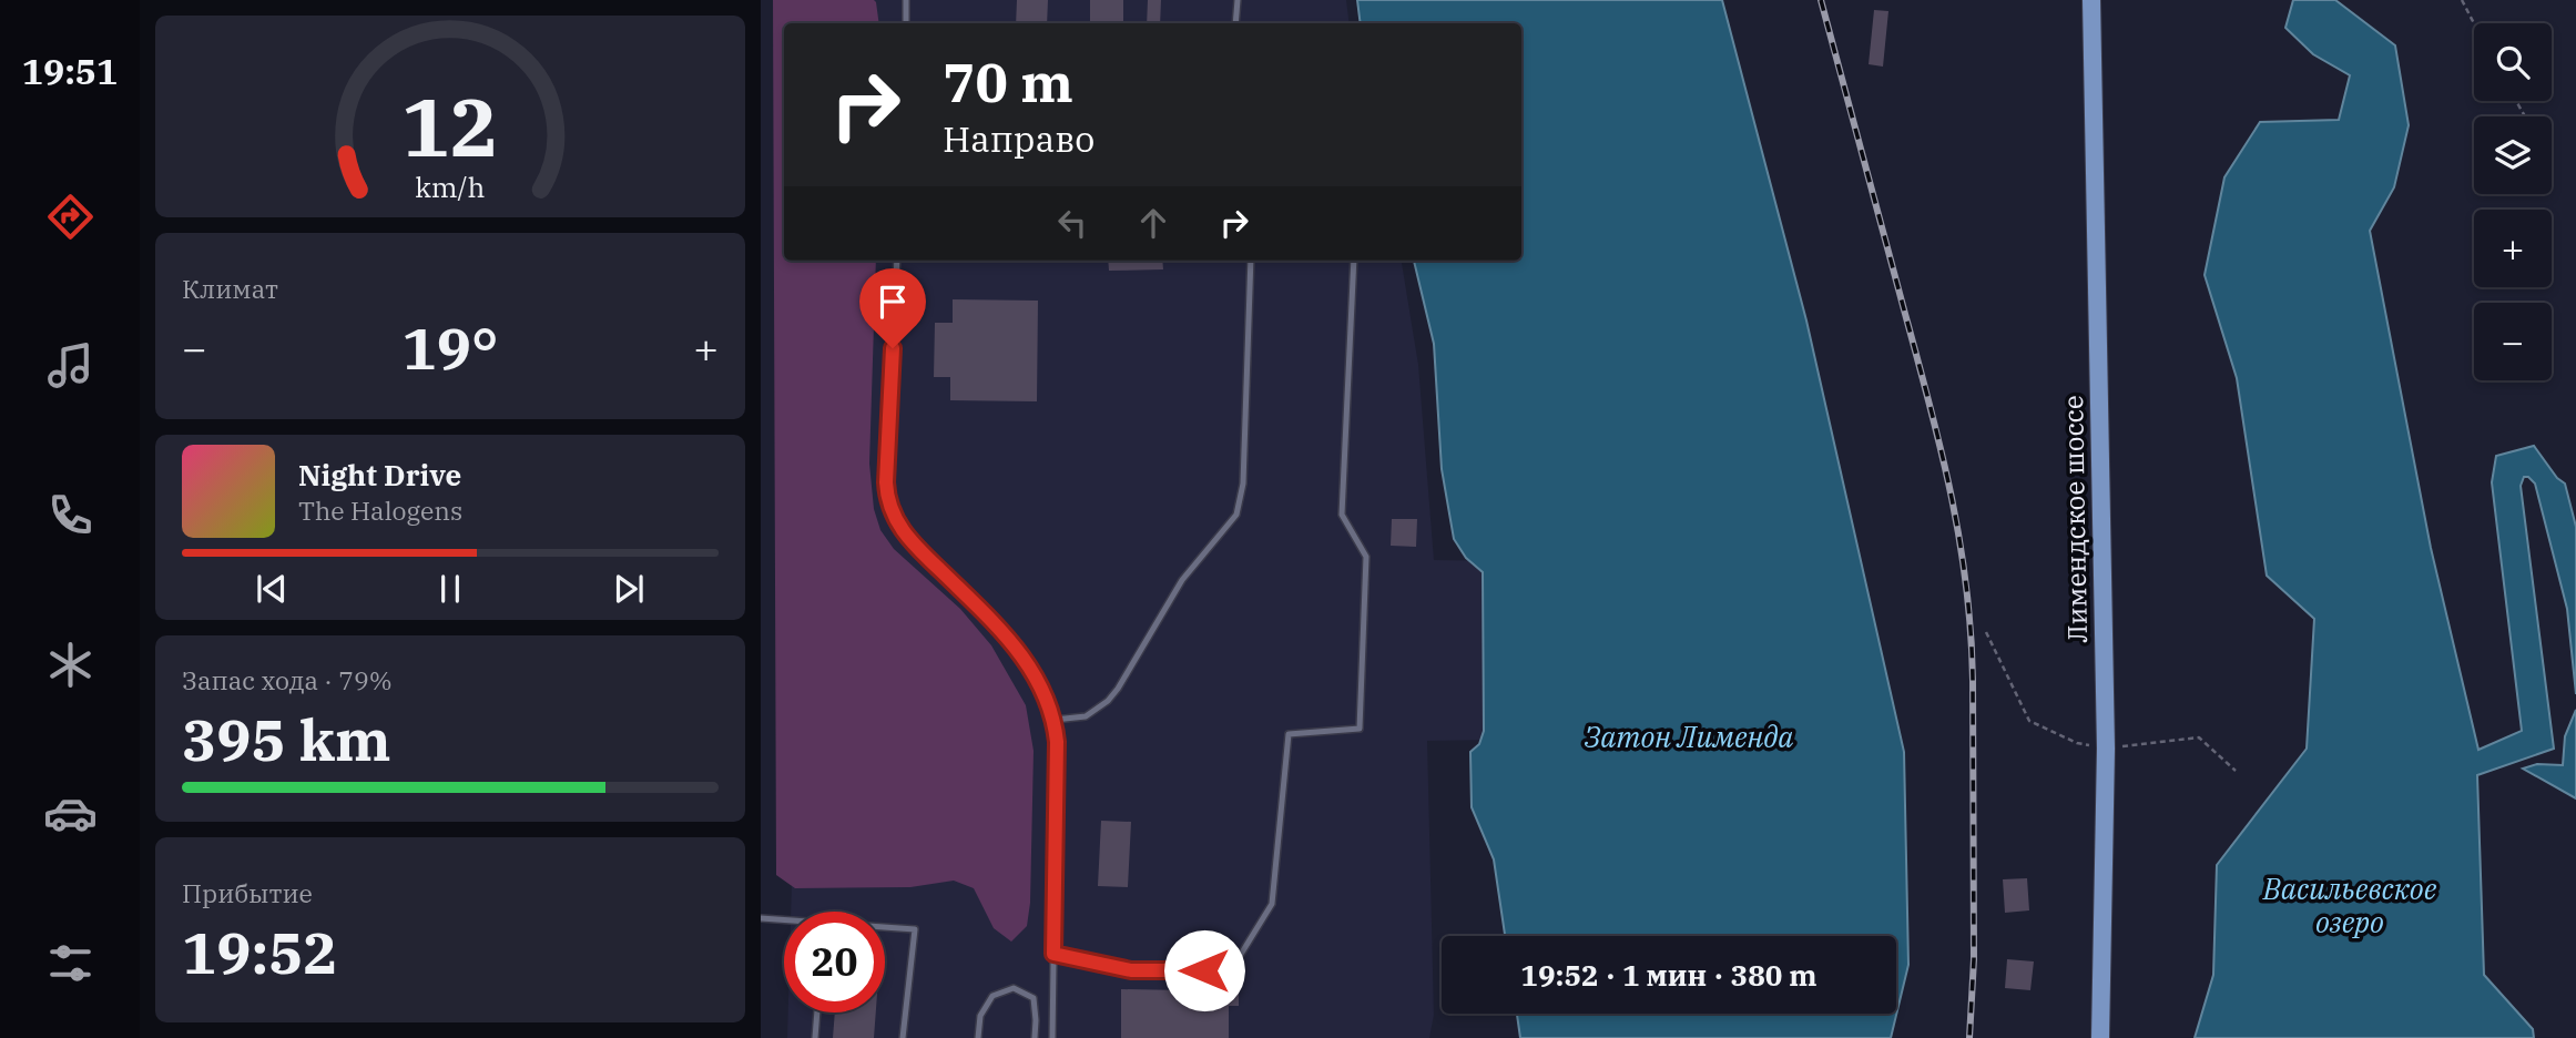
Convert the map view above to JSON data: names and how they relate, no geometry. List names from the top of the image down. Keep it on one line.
{"streets":{"main road":["Лимендское шоссе"]},"water":["Затон Лименда","Васильевское озеро"],"page":{"tabs":"19:51","map_buttons":["+","−"],"turn":["70 m","Направо"],"tile":["Климат",["Запас хода · 79%","395 km"],["Прибытие","19:52"]],"heat":["−","19°","+"],"song":["Night Drive","The Halogens"],"limit":"20","trip":"19:52 · 1 мин · 380 m","gauge":["12","km/h"]}}
